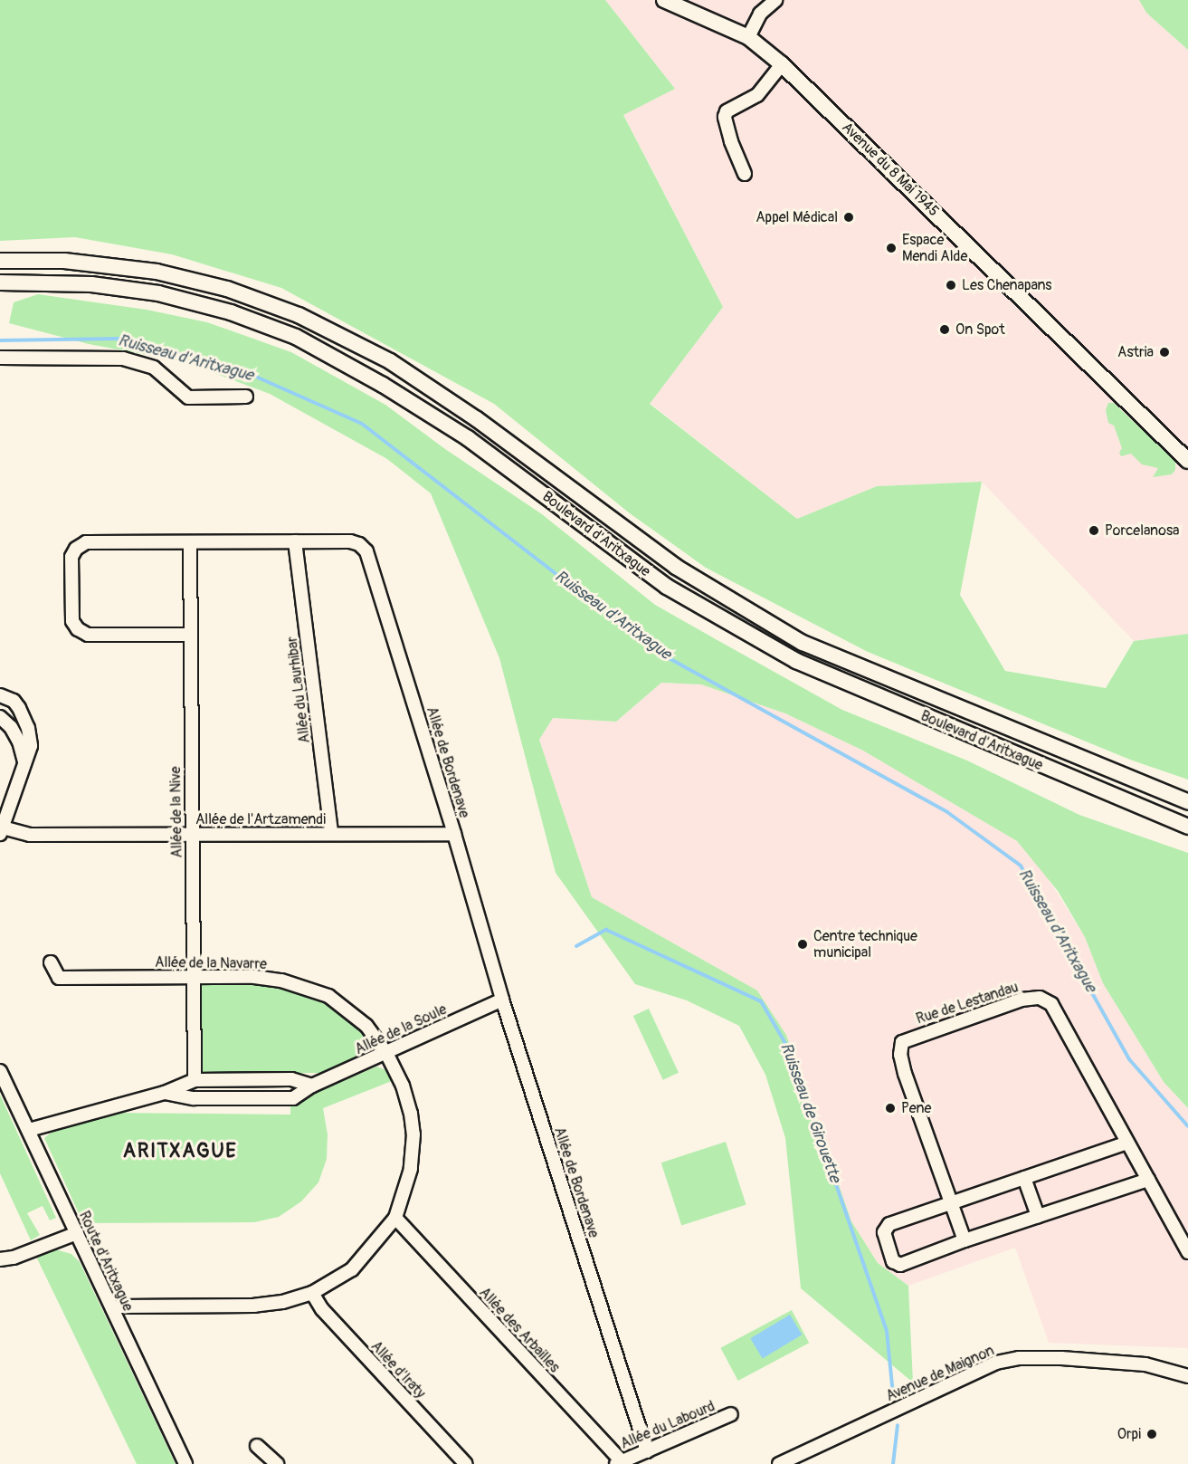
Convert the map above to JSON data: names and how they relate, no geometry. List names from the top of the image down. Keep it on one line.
{"streets":{"main road":["Avenue du 8 Mai 1945","Boulevard d'Aritxague"],"street":["Allée du Laurhibar","Allée de Bordenave","Allée de la Nive","Allée de l'Artzamendi","Allée de la Navarre","Rue de Lestandau","Allée de la Soule","Route d'Aritxague","Allée des Arbailles","Allée d'Iraty","Avenue de Maignon","Allée du Labourd"]},"crossings":[["Allée du Laurhibar","Allée de Bordenave"],["Allée du Laurhibar","Allée de l'Artzamendi"],["Allée de Bordenave","Allée de la Nive"],["Allée de Bordenave","Allée de l'Artzamendi"],["Allée de Bordenave","Allée de la Soule"],["Allée de Bordenave","Allée du Labourd"],["Allée de la Nive","Allée de l'Artzamendi"],["Allée de la Nive","Allée de la Navarre"],["Allée de la Nive","Allée de la Soule"],["Allée de la Navarre","Allée de la Soule"],["Allée de la Navarre","Route d'Aritxague"],["Allée de la Navarre","Allée des Arbailles"],["Allée de la Navarre","Allée d'Iraty"],["Allée de la Soule","Route d'Aritxague"],["Allée des Arbailles","Allée du Labourd"]],"districts":["ARITXAGUE"],"water":["Ruisseau d'Aritxague","Ruisseau de Girouette"],"places":["Appel Médical","Espace Mendi Alde","Les Chenapans","On Spot","Astria","Porcelanosa","Centre technique municipal","Pene","Orpi"]}
